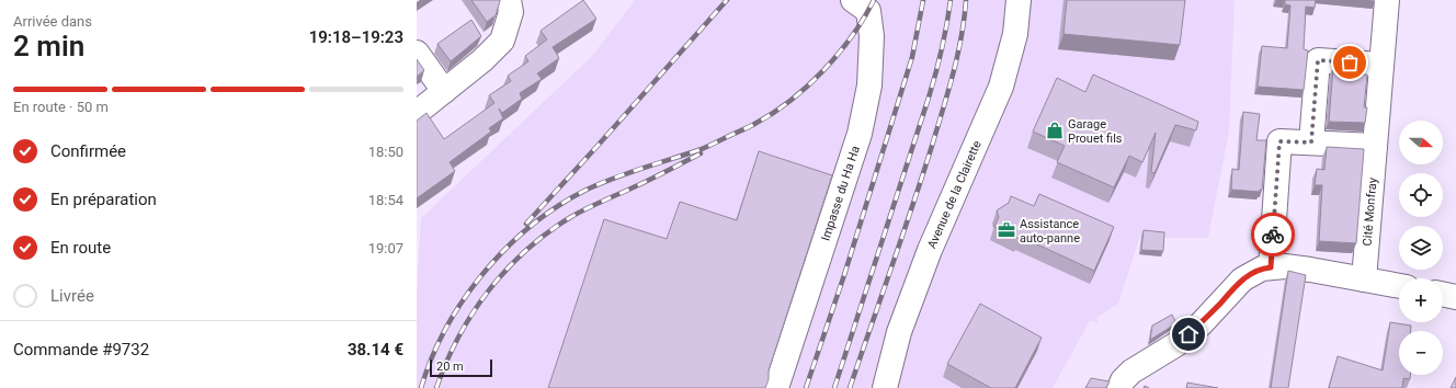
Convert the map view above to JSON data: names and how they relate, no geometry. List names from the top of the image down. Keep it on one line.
{"streets":{"street":["Impasse du Ha Ha","Avenue de la Clairette","Cité Monfray"]},"places":{"shop":["Garage Prouet fils"],"office":["Assistance auto-panne"]},"scale_bar":"20 m","north":"right","page":{"heading":["2 min","Arrivée dans","19:18–19:23"],"panel":["Commande #9732","38.14 €"],"bar":"En route · 50 m","map_buttons":["+","−"],"list":[["Confirmée","18:50"],["En préparation","18:54"],["En route","19:07"],"Livrée"],"scale":"20 m"}}
